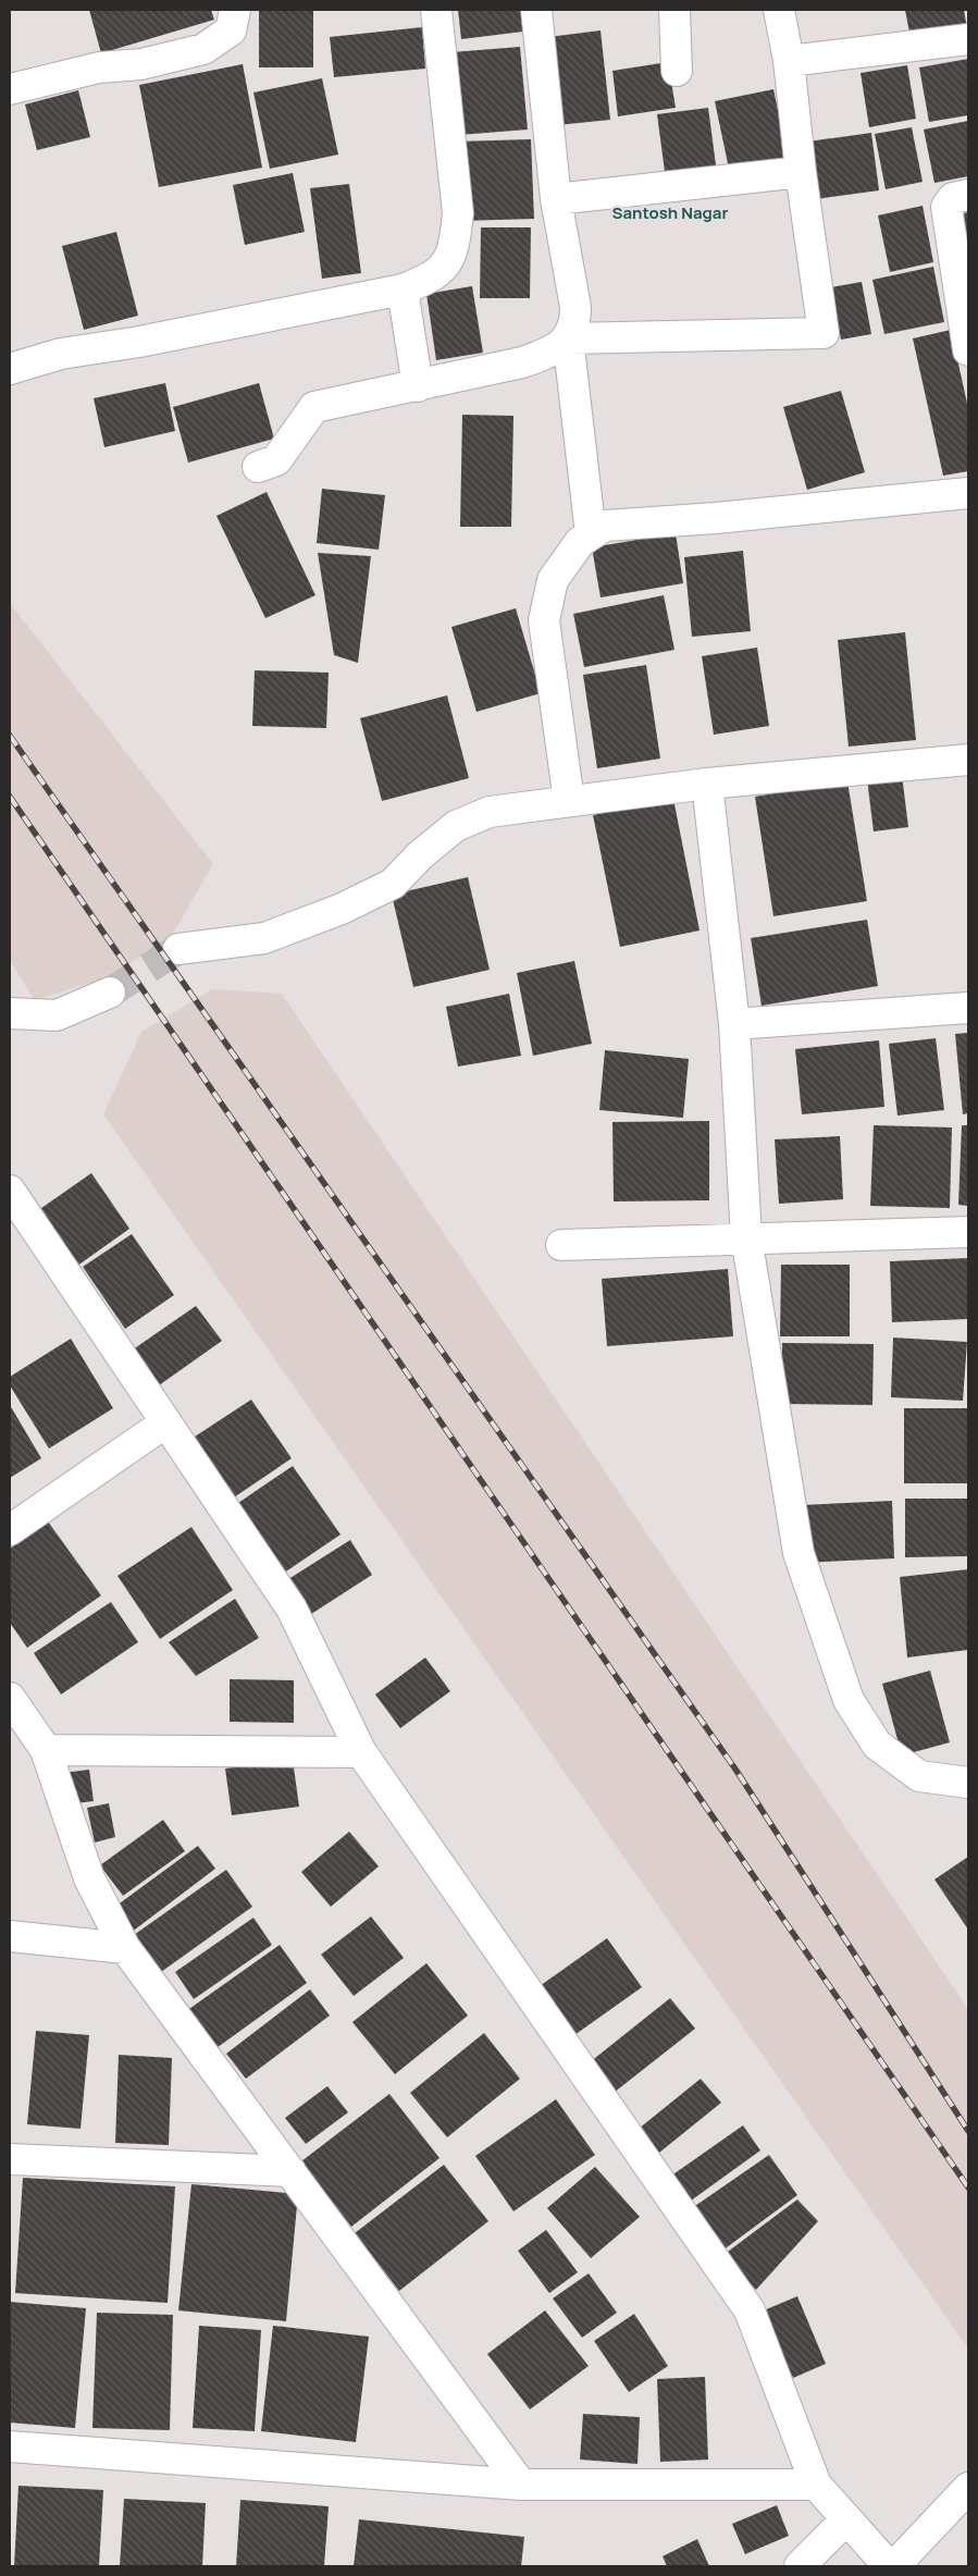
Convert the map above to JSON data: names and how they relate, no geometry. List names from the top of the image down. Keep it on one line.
{"districts":["Santosh Nagar"]}
